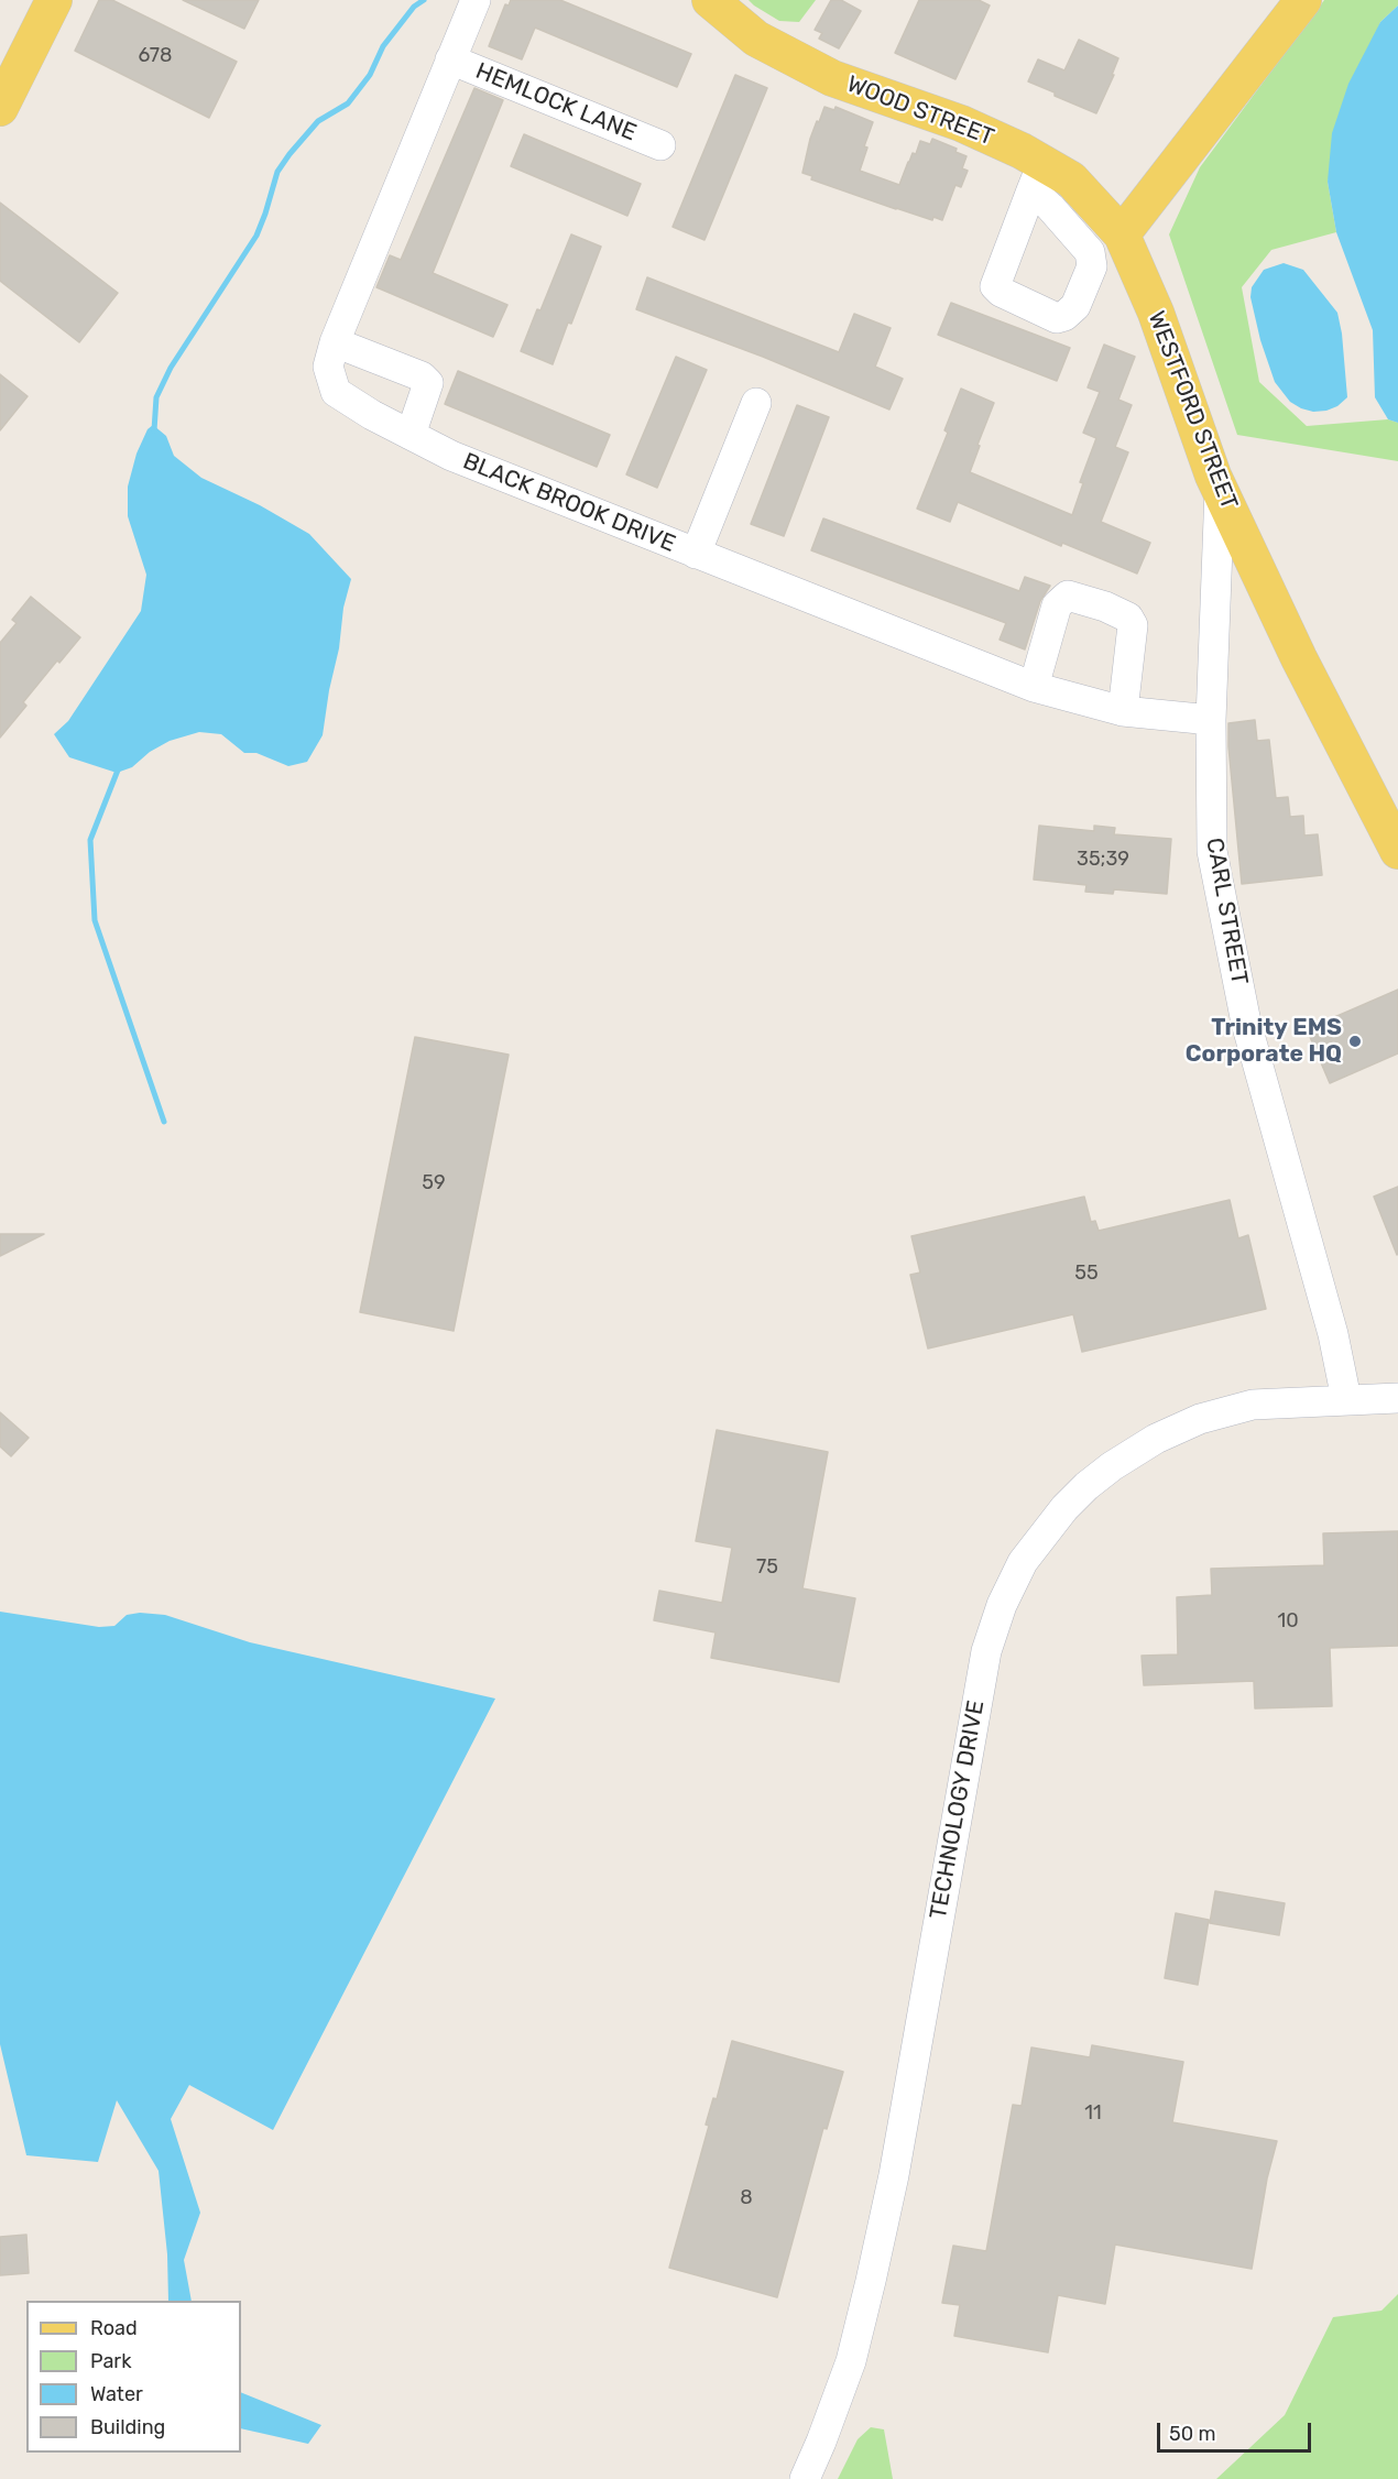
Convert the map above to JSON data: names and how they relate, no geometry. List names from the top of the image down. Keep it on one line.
{"streets":{"main road":["WOOD STREET","WESTFORD STREET"],"street":["HEMLOCK LANE","BLACK BROOK DRIVE","CARL STREET","TECHNOLOGY DRIVE"]},"crossings":[["HEMLOCK LANE","BLACK BROOK DRIVE"],["WOOD STREET","WESTFORD STREET"],["WESTFORD STREET","CARL STREET"],["BLACK BROOK DRIVE","CARL STREET"],["CARL STREET","TECHNOLOGY DRIVE"]],"places":["Trinity EMS Corporate HQ"],"house_numbers":["678","35;39","59","55","75","10","11","8"],"legend":["Road","Park","Water","Building"],"scale_bar":"50 m"}
